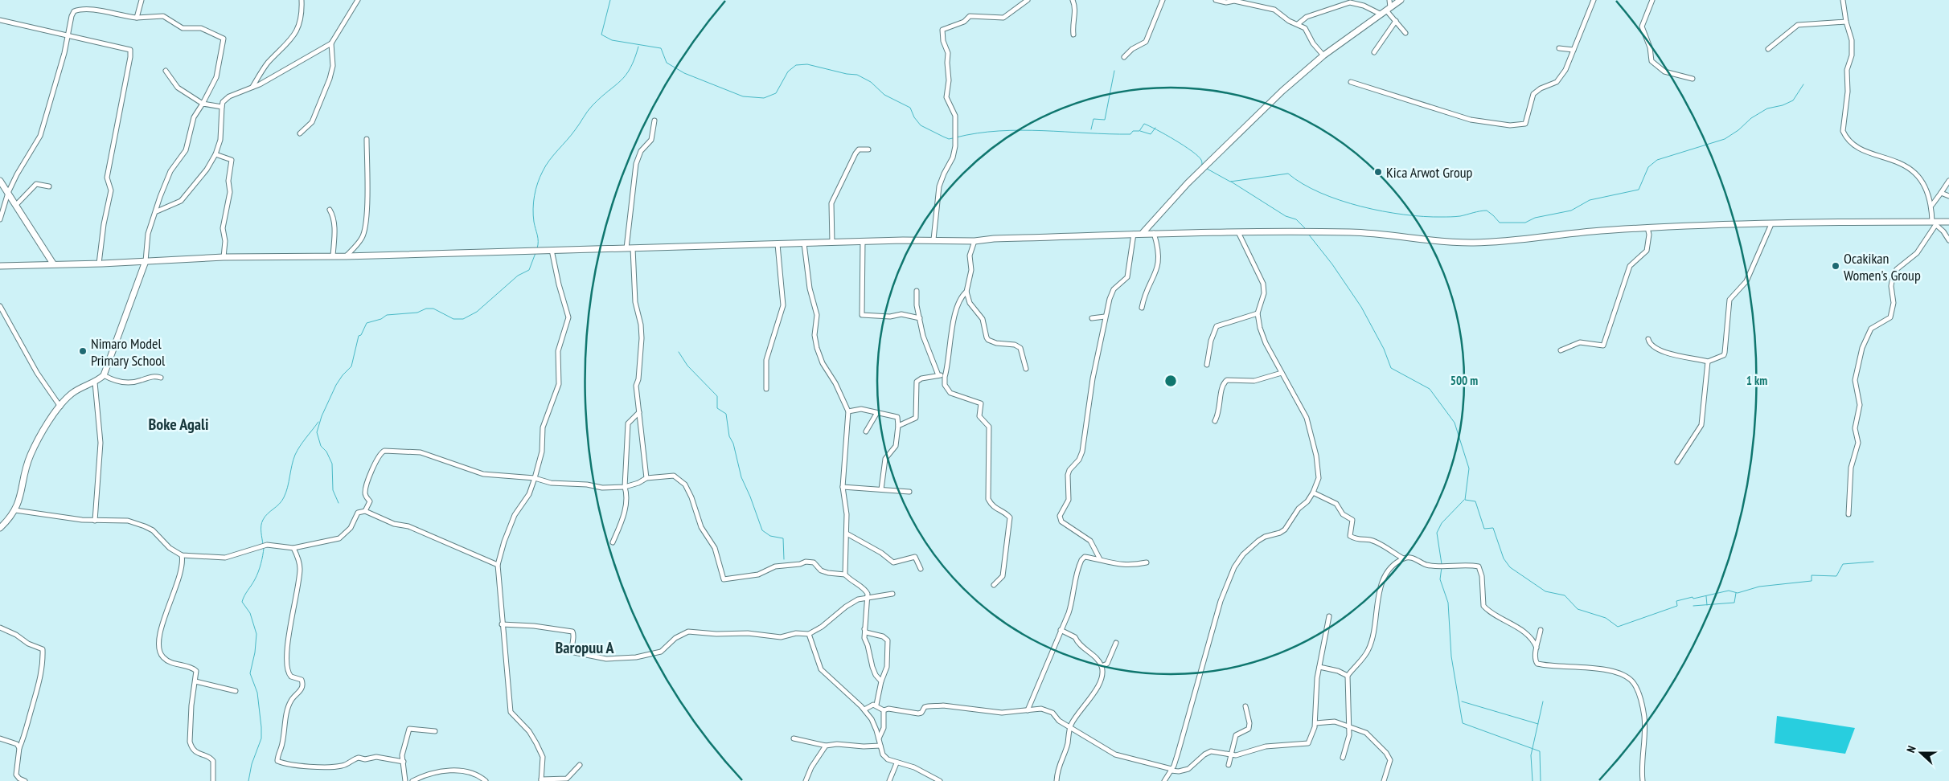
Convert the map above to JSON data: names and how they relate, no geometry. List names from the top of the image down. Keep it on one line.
{"districts":["Boke Agali","Baropuu A"],"places":["Kica Arwot Group","Ocakikan Women's Group","Nimaro Model Primary School"],"north":"left","rings":["500 m","1 km"]}
